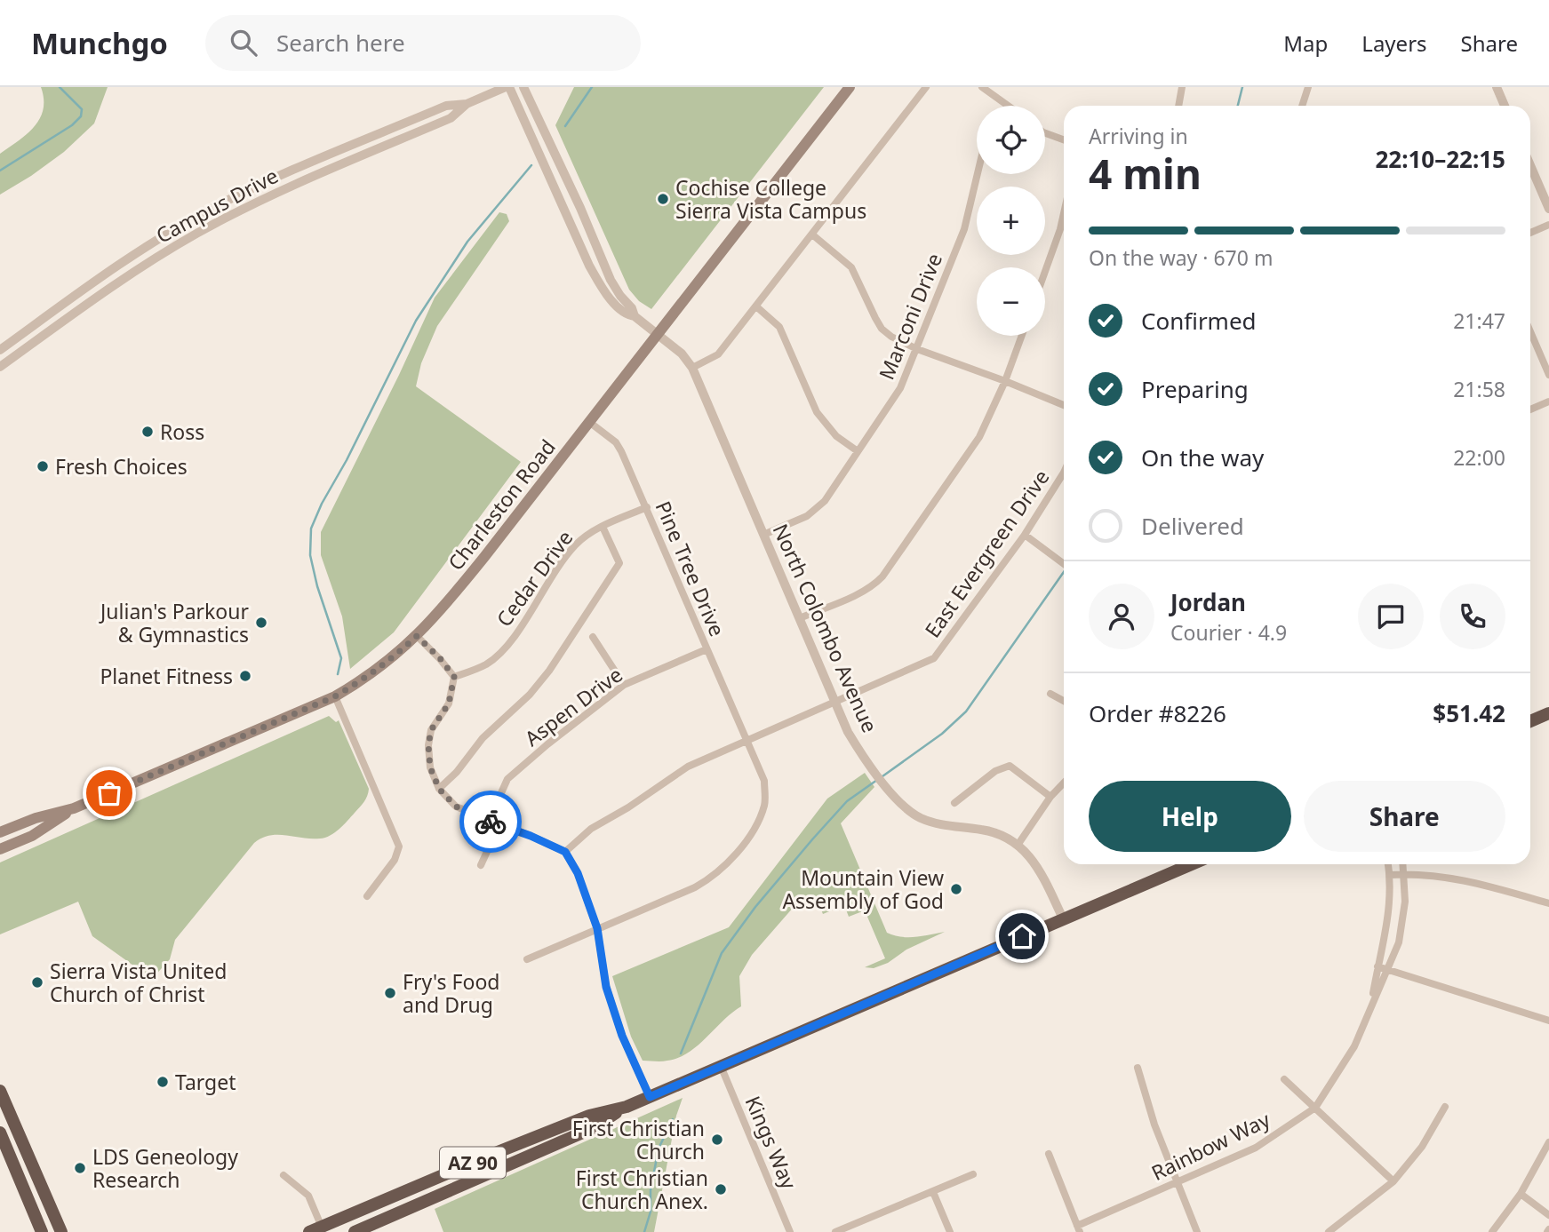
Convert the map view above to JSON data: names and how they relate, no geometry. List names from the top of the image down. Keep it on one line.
{"streets":{"highway":["AZ 90"],"main road":["Charleston Road"],"street":["Campus Drive","Marconi Drive","East Evergreen Drive","Pine Tree Drive","Cedar Drive","North Colombo Avenue","Aspen Drive","Kings Way","Rainbow Way"]},"crossings":[["Campus Drive","North Colombo Avenue"],["Marconi Drive","North Colombo Avenue"],["Charleston Road","Pine Tree Drive"],["Charleston Road","North Colombo Avenue"],["East Evergreen Drive","Pine Tree Drive"],["East Evergreen Drive","North Colombo Avenue"],["Pine Tree Drive","Cedar Drive"],["Pine Tree Drive","Aspen Drive"],["North Colombo Avenue","AZ 90"],["Kings Way","AZ 90"]],"places":["Cochise College Sierra Vista Campus","Ross","Fresh Choices","Julian's Parkour & Gymnastics","Planet Fitness","Mountain View Assembly of God","Sierra Vista United Church of Christ","Fry's Food and Drug","Target","First Christian Church","LDS Geneology Research","First Christian Church Anex."],"page":{"header":"Munchgo","search":"Search here","nav":["Map","Layers","Share"],"map_buttons":["+","−"],"heading":["4 min","Arriving in","22:10–22:15"],"panel":["Jordan","Courier · 4.9","Order #8226","$51.42"],"bar":"On the way · 670 m","list":[["Confirmed","21:47"],["Preparing","21:58"],["On the way","22:00"],"Delivered"],"buttons":["Help","Share"]}}
